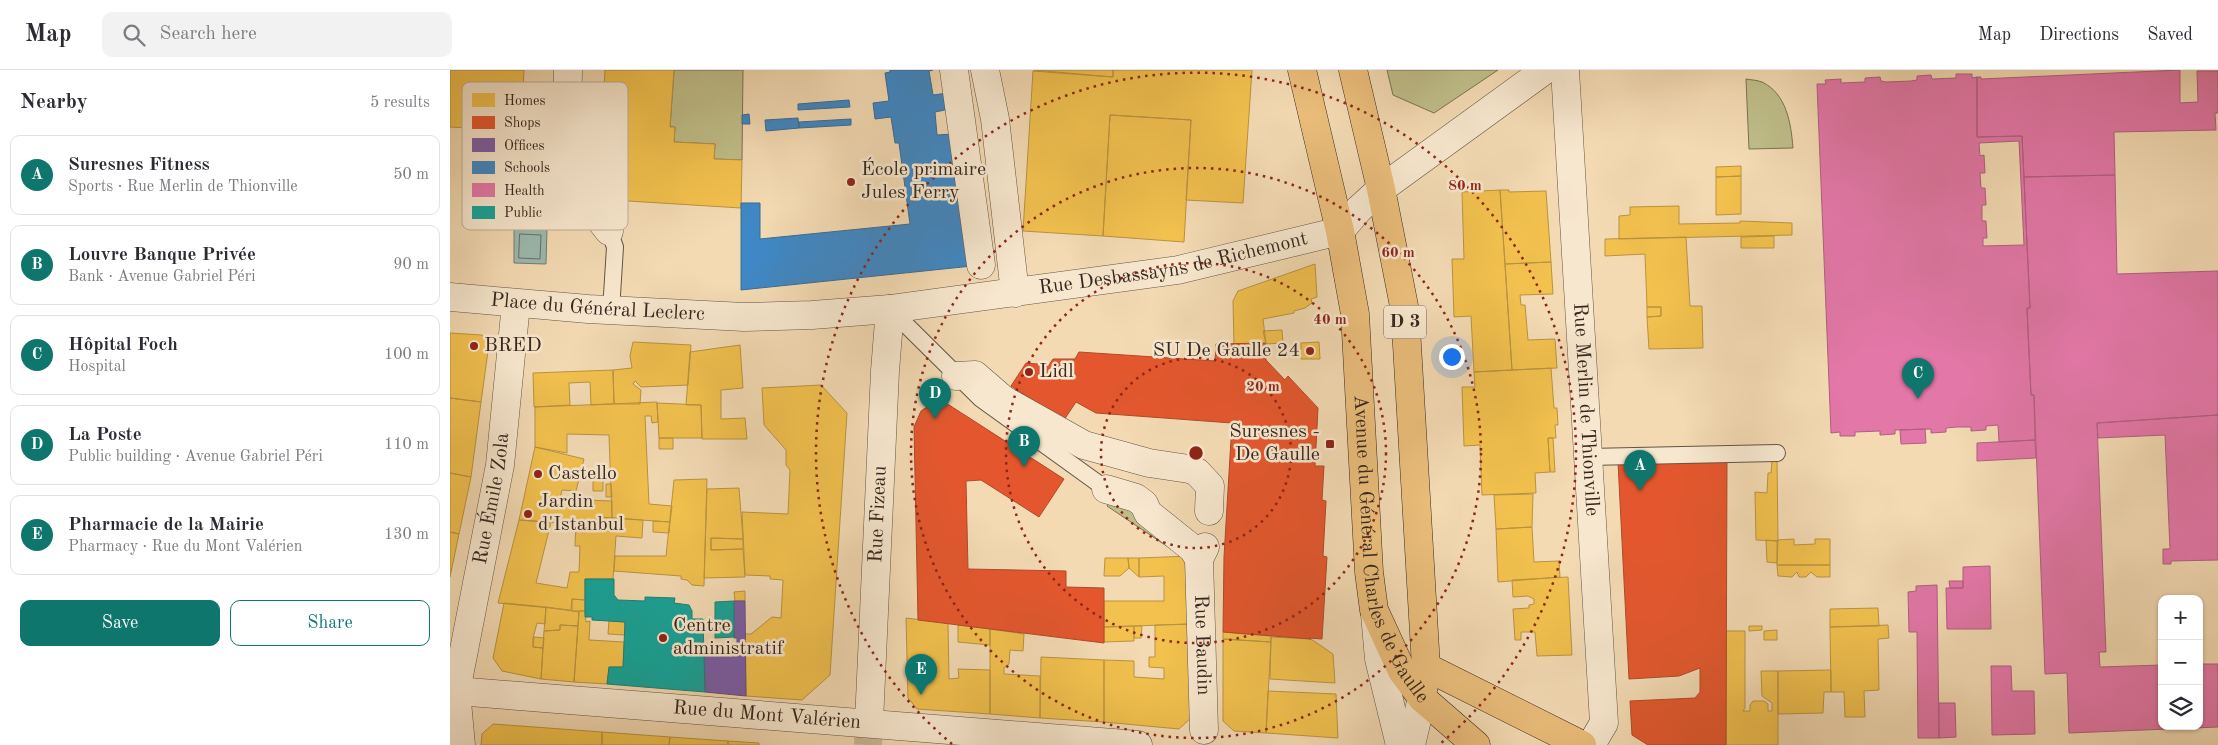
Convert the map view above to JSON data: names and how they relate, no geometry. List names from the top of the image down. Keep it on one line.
{"streets":{"main road":["D 3","Avenue du Général Charles de Gaulle"],"street":["Rue Desbassayns de Richemont","Place du Général Leclerc","Rue Merlin de Thionville","Rue Émile Zola","Rue Fizeau","Rue Baudin","Rue du Mont Valérien"]},"crossings":[["Rue Desbassayns de Richemont","Place du Général Leclerc"],["Rue Desbassayns de Richemont","Rue Fizeau"],["Rue Desbassayns de Richemont","Avenue du Général Charles de Gaulle"],["Place du Général Leclerc","Rue Émile Zola"],["D 3","Avenue du Général Charles de Gaulle"],["Rue Émile Zola","Rue du Mont Valérien"],["Rue Fizeau","Rue du Mont Valérien"]],"places":{"other":["École primaire Jules Ferry","BRED","SU De Gaulle 24","Lidl","Castello","Jardin d'Istanbul","Centre administratif"],"transit":["Suresnes - De Gaulle"]},"legend":["Homes","Shops","Offices","Schools","Health","Public"],"page":{"header":"Map","search":"Search here","nav":["Map","Directions","Saved"],"heading":["Nearby","5 results"],"list":[{"mark":"A","name":"Suresnes Fitness","note":"Sports · Rue Merlin de Thionville","value":"50 m"},{"mark":"B","name":"Louvre Banque Privée","note":"Bank · Avenue Gabriel Péri","value":"90 m"},{"mark":"C","name":"Hôpital Foch","note":"Hospital","value":"100 m"},{"mark":"D","name":"La Poste","note":"Public building · Avenue Gabriel Péri","value":"110 m"},{"mark":"E","name":"Pharmacie de la Mairie","note":"Pharmacy · Rue du Mont Valérien","value":"130 m"}],"pins":["C","D","B","A","E"],"buttons":["Save","Share"],"map_buttons":["+","−"]},"rings":["80 m","60 m","40 m","20 m"]}
